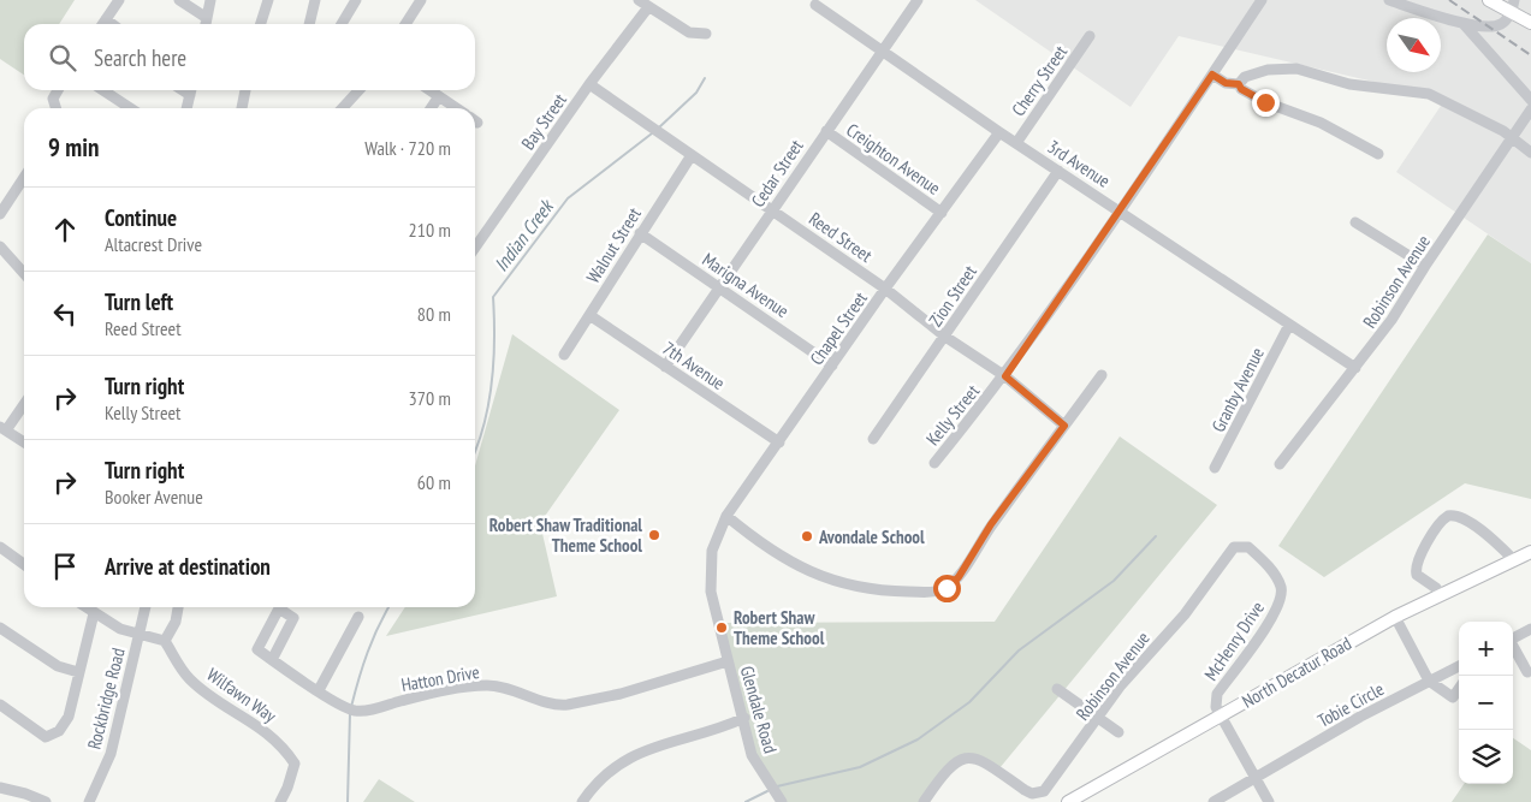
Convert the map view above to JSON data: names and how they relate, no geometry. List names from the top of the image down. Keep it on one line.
{"streets":{"main road":["North Decatur Road"],"street":["Cherry Street","Bay Street","Creighton Avenue","3rd Avenue","Cedar Street","Reed Street","Walnut Street","Robinson Avenue","Marigna Avenue","Zion Street","Chapel Street","7th Avenue","Granby Avenue","Kelly Street","McHenry Drive","Hatton Drive","Wilfawn Way","Rockbridge Road","Tobie Circle","Glendale Road"]},"crossings":[["Cherry Street","3rd Avenue"],["Bay Street","Reed Street"],["Creighton Avenue","Cedar Street"],["Creighton Avenue","Chapel Street"],["3rd Avenue","Cedar Street"],["3rd Avenue","Robinson Avenue"],["3rd Avenue","Zion Street"],["3rd Avenue","Chapel Street"],["3rd Avenue","Granby Avenue"],["3rd Avenue","Kelly Street"],["Cedar Street","Reed Street"],["Cedar Street","Marigna Avenue"],["Cedar Street","7th Avenue"],["Reed Street","Walnut Street"],["Reed Street","Zion Street"],["Reed Street","Chapel Street"],["Reed Street","Kelly Street"],["Walnut Street","Marigna Avenue"],["Walnut Street","7th Avenue"],["Robinson Avenue","McHenry Drive"],["Marigna Avenue","Chapel Street"],["Chapel Street","7th Avenue"],["Chapel Street","Glendale Road"],["McHenry Drive","North Decatur Road"],["Hatton Drive","Glendale Road"]],"water":["Indian Creek"],"places":["Robert Shaw Traditional Theme School","Avondale School","Robert Shaw Theme School"],"north":"bottom right","page":{"search":"Search here","heading":["9 min","Walk · 720 m"],"list":[["Continue","Altacrest Drive","210 m"],["Turn left","Reed Street","80 m"],["Turn right","Kelly Street","370 m"],["Turn right","Booker Avenue","60 m"],"Arrive at destination"],"map_buttons":["+","−"]}}
